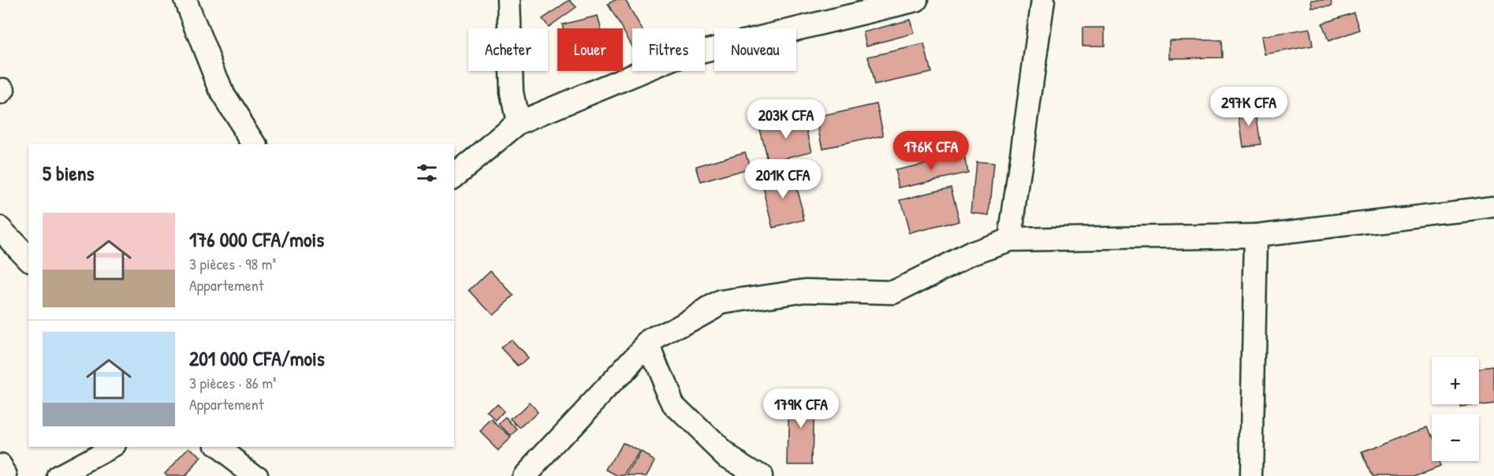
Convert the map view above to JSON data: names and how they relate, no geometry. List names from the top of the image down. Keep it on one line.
{"page":{"chip":["Acheter","Louer","Filtres","Nouveau"],"price":["297K CFA","203K CFA","176K CFA","201K CFA","179K CFA"],"heading":"5 biens","list":[{"name":"176 000 CFA/mois","note":"3 pièces · 98 m² · Appartement"},{"name":"201 000 CFA/mois","note":"3 pièces · 86 m² · Appartement"}],"map_buttons":["+","−"]}}
